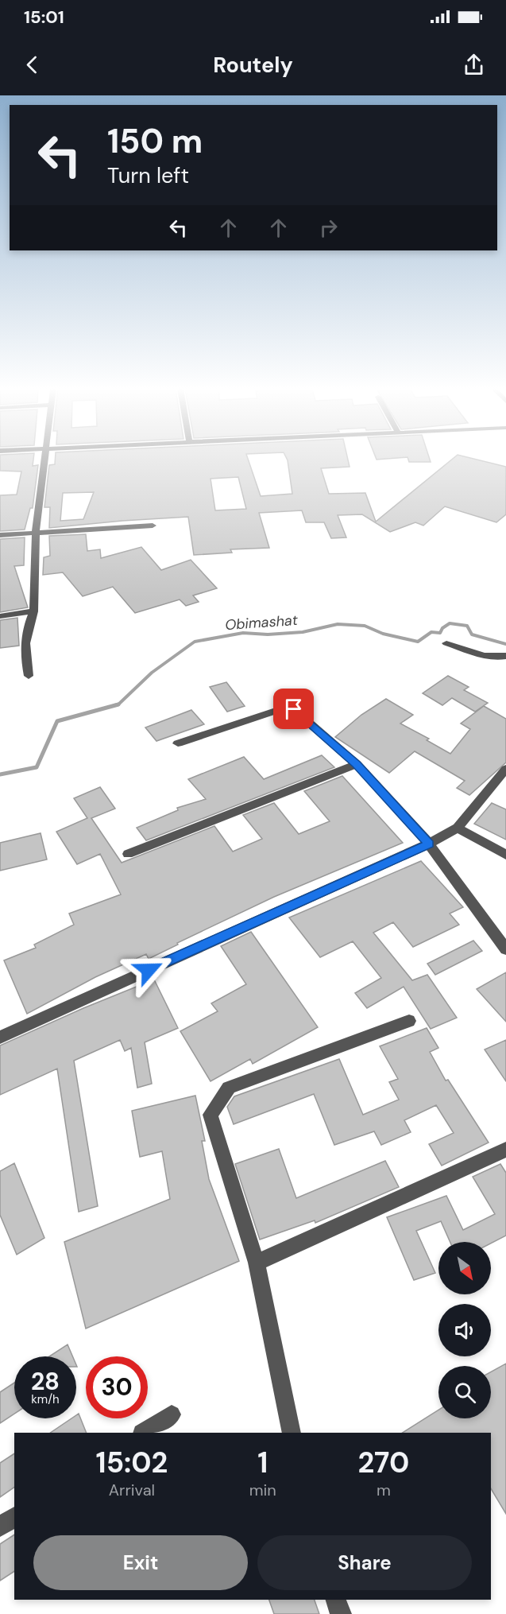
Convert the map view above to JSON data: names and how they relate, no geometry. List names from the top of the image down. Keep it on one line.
{"water":["Obimashat"],"north":"bottom right","page":{"status":"15:01","header":"Routely","turn":["150 m","Turn left"],"speed":"28 km/h","limit":"30","eta":["15:02","Arrival","1","min","270","m"],"buttons":["Exit","Share"]}}
